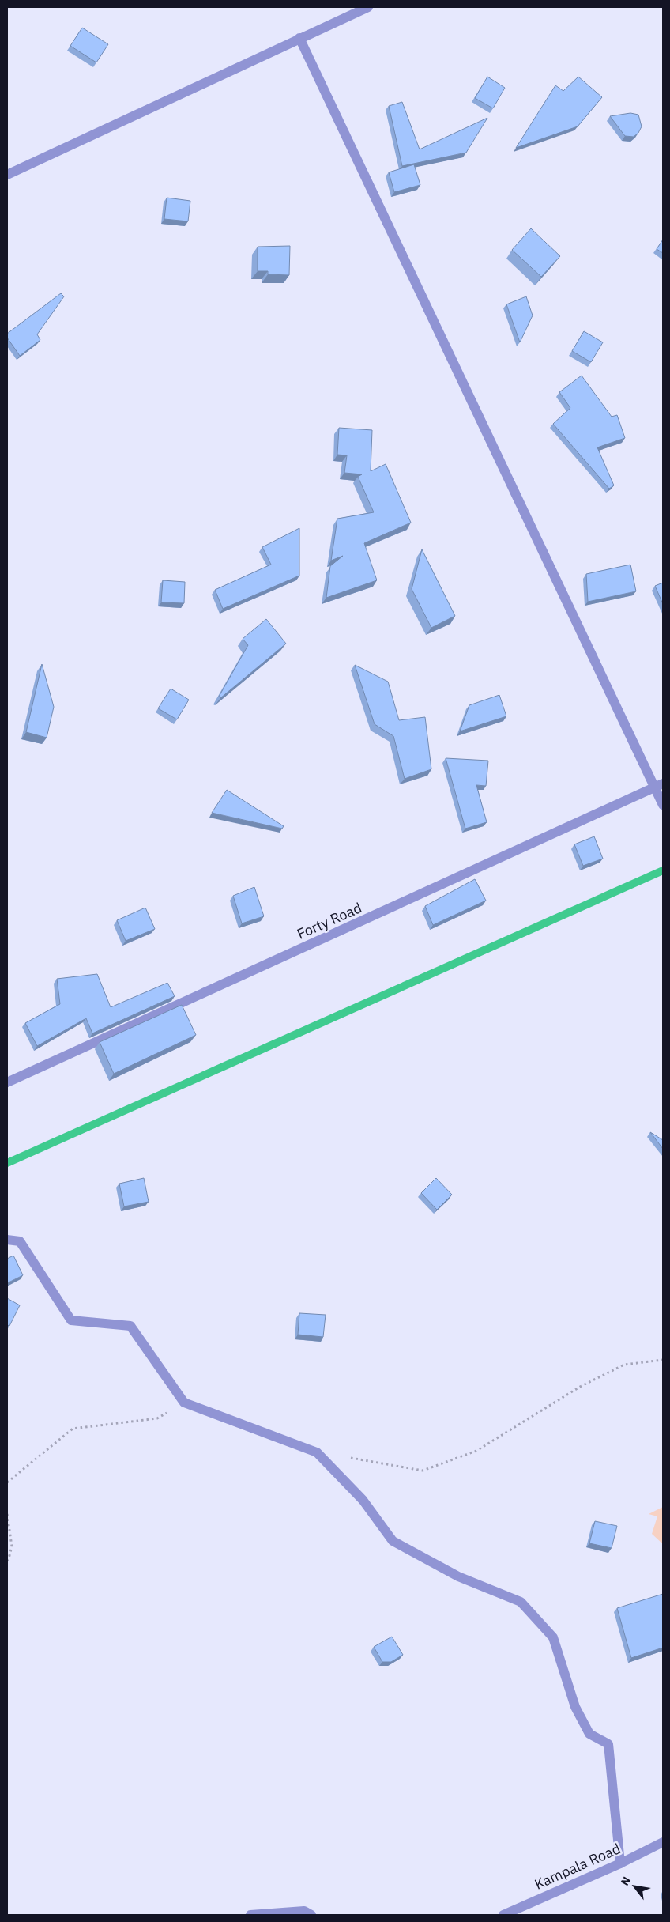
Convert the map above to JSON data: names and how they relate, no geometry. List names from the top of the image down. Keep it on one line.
{"streets":{"street":["Forty Road","Kampala Road"]},"north":"top left"}
